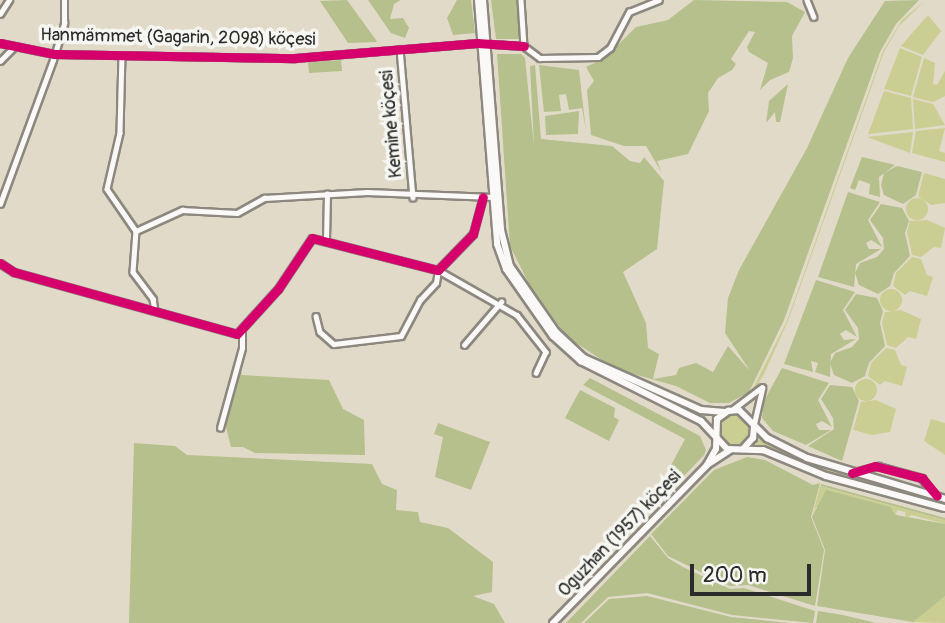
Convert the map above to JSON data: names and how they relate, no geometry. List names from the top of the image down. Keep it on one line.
{"streets":{"main road":["Oguzhan (1957) köçesi"],"street":["Hanmämmet (Gagarin, 2098) köçesi","Kemine köçesi"]},"crossings":[["Hanmämmet (Gagarin, 2098) köçesi","Kemine köçesi"]],"scale_bar":"200 m"}
